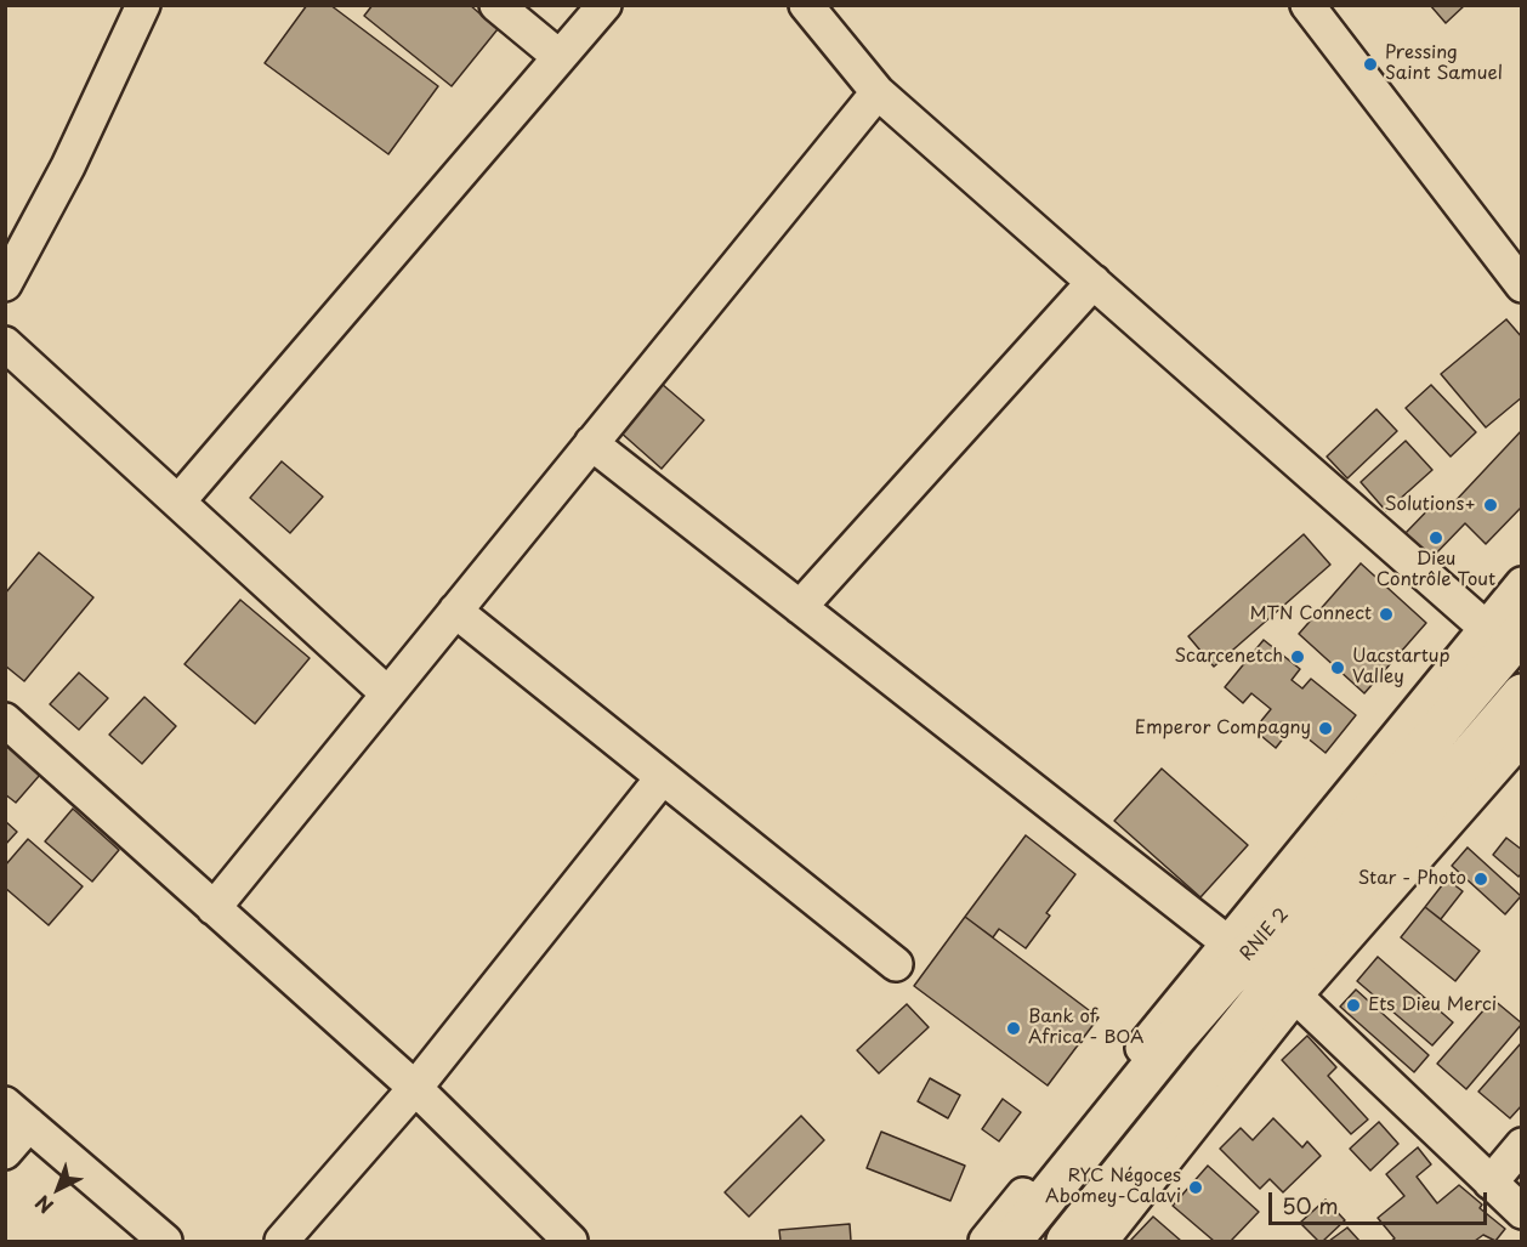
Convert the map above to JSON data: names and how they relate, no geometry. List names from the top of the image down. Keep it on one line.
{"streets":{"highway":["RNIE 2"]},"places":["Pressing Saint Samuel","Solutions+","Dieu Contrôle Tout","MTN Connect","Scarcenetch","Uacstartup Valley","Emperor Compagny","Star - Photo","Ets Dieu Merci","Bank of Africa - BOA","RYC Négoces Abomey-Calavi"],"scale_bar":"50 m","north":"bottom left"}
